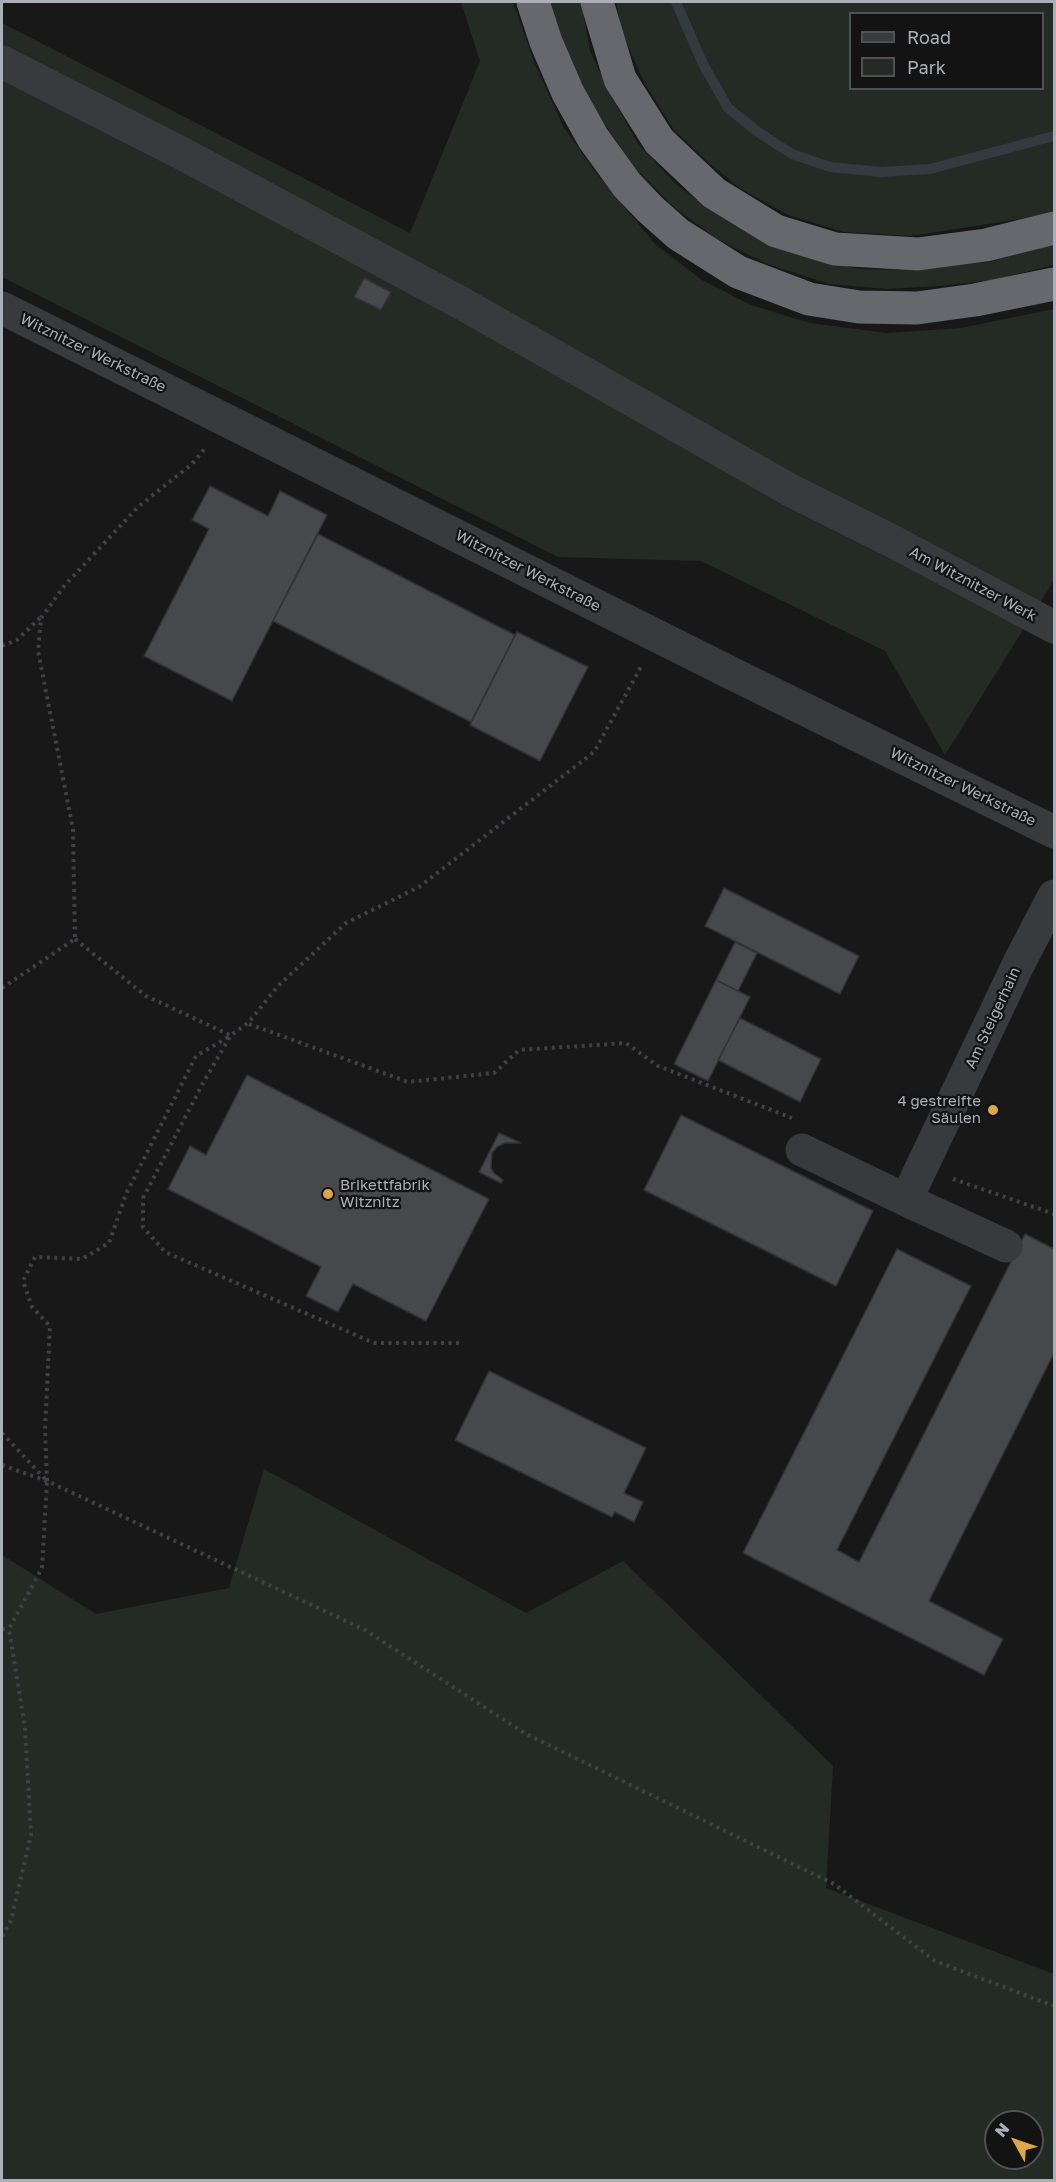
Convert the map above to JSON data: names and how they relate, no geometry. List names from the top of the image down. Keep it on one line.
{"streets":{"street":["Witznitzer Werkstraße","Am Witznitzer Werk","Am Steigerhain"]},"places":["4 gestreifte Säulen","Brikettfabrik Witznitz"],"legend":["Road","Park"],"north":"top left"}
